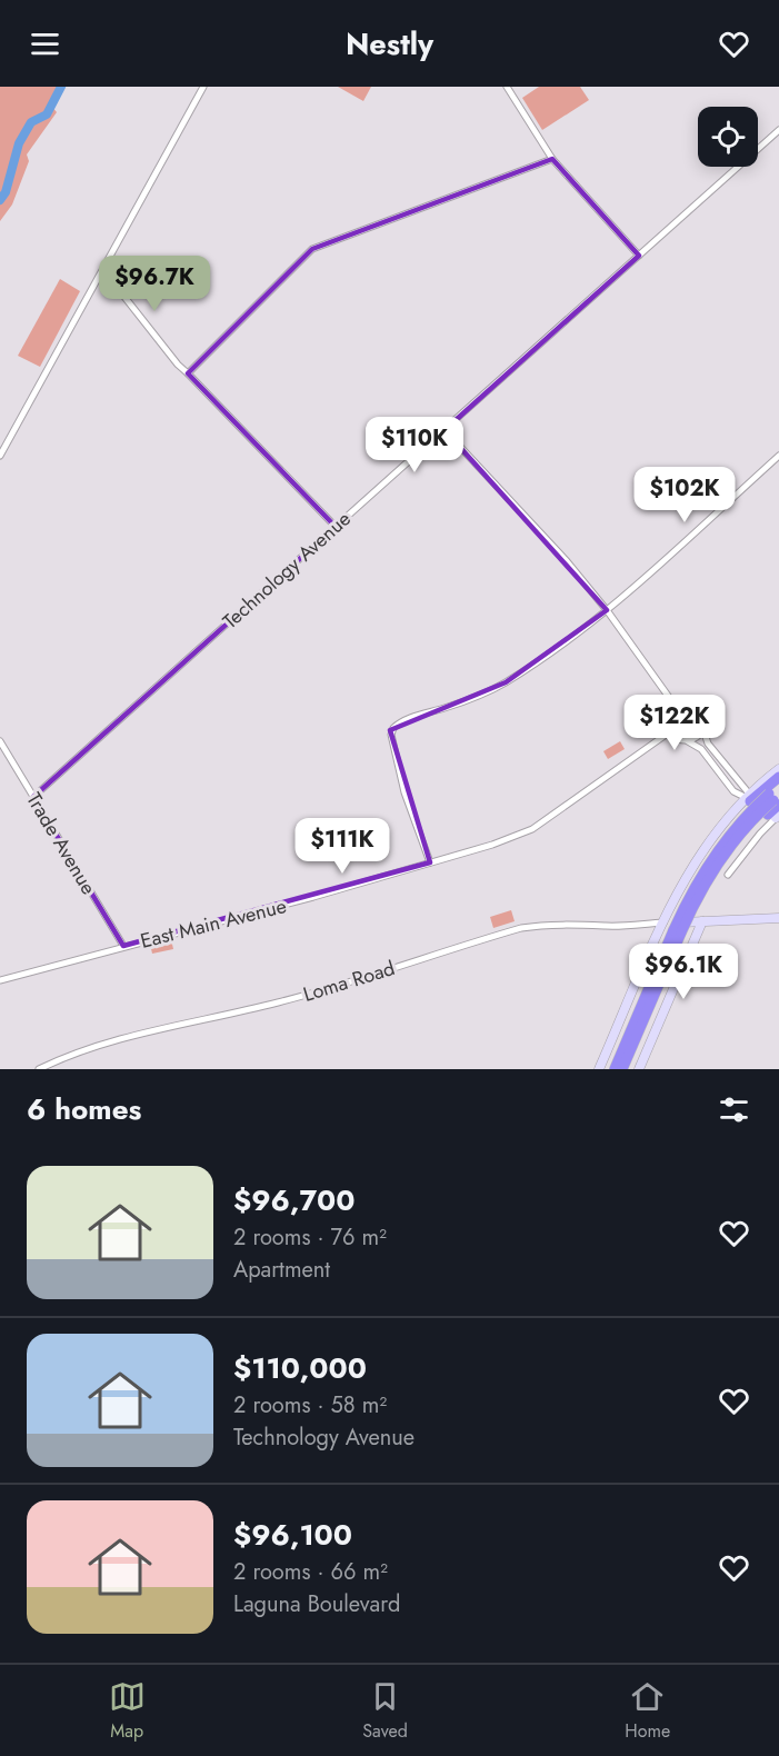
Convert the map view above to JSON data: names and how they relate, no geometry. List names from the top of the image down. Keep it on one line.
{"streets":{"street":["Technology Avenue","Trade Avenue","East Main Avenue","Loma Road"]},"crossings":[["Technology Avenue","Trade Avenue"],["Trade Avenue","East Main Avenue"]],"page":{"header":"Nestly","price":["$96.7K","$110K","$102K","$122K","$111K","$96.1K"],"heading":"6 homes","list":[{"name":"$96,700","note":"2 rooms · 76 m² · Apartment"},{"name":"$110,000","note":"2 rooms · 58 m² · Technology Avenue"},{"name":"$96,100","note":"2 rooms · 66 m² · Laguna Boulevard"}],"tabs":["Map","Saved","Home"]}}
